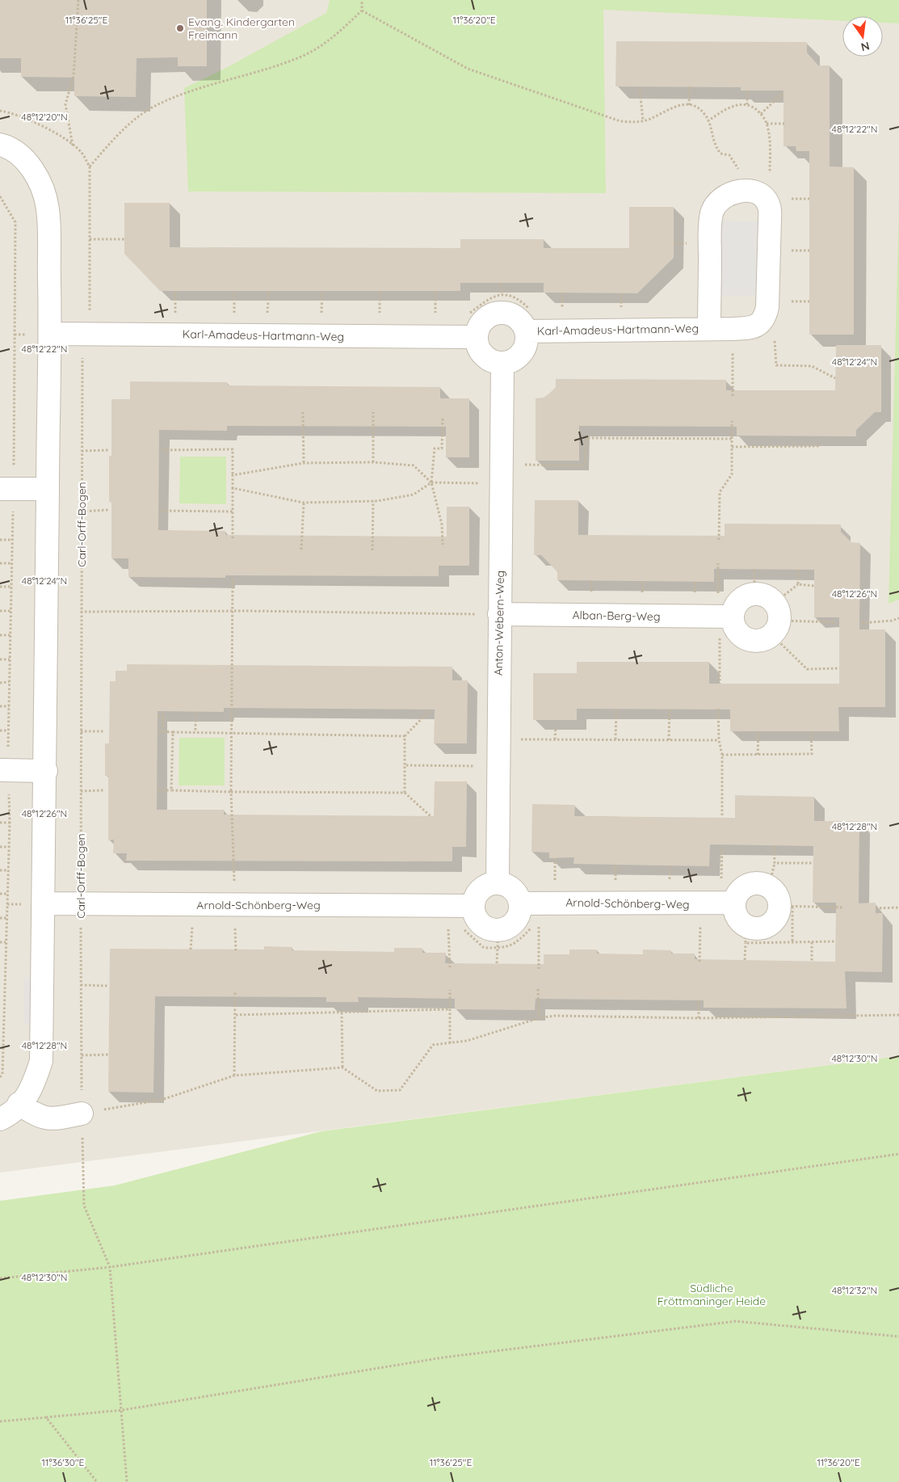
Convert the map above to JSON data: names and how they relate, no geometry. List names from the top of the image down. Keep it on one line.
{"streets":{"street":["Karl-Amadeus-Hartmann-Weg","Alban-Berg-Weg","Anton-Webern-Weg","Arnold-Schönberg-Weg"],"path":["Carl-Orff-Bogen"]},"crossings":[["Karl-Amadeus-Hartmann-Weg","Carl-Orff-Bogen"],["Karl-Amadeus-Hartmann-Weg","Anton-Webern-Weg"],["Carl-Orff-Bogen","Arnold-Schönberg-Weg"],["Alban-Berg-Weg","Anton-Webern-Weg"],["Anton-Webern-Weg","Arnold-Schönberg-Weg"]],"parks":["Südliche Fröttmaninger Heide"],"places":["Evang. Kindergarten Freimann"],"north":"bottom","coordinates":["11°36'25\"E","11°36'20\"E","48°12'20\"N","48°12'22\"N","48°12'24\"N","48°12'26\"N","48°12'28\"N","48°12'30\"N","48°12'32\"N","11°36'30\"E"]}
